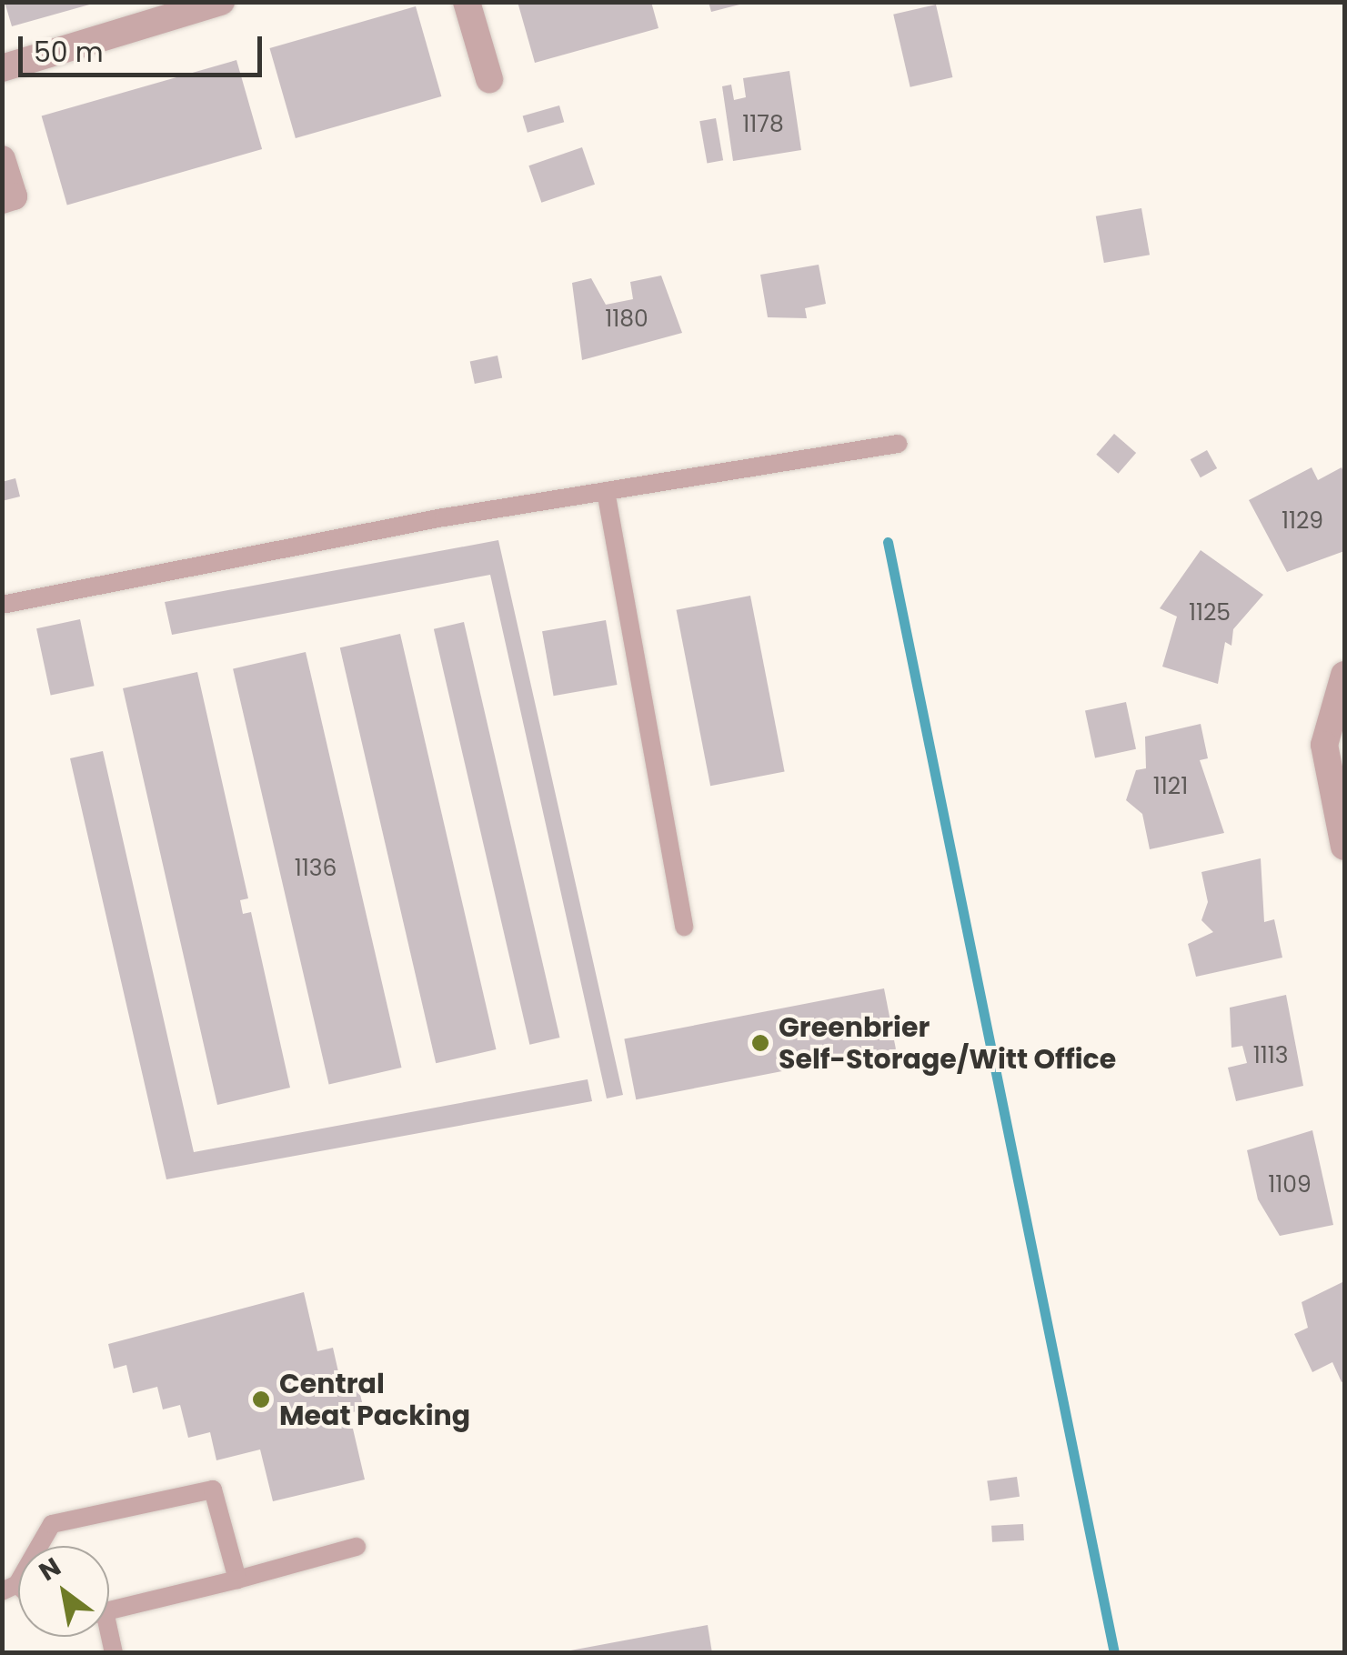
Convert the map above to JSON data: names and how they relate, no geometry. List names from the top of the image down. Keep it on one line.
{"places":["Greenbrier Self-Storage/Witt Office","Central Meat Packing"],"house_numbers":["1178","1180","1129","1125","1121","1136","1113","1109"],"scale_bar":"50 m","north":"top left"}
